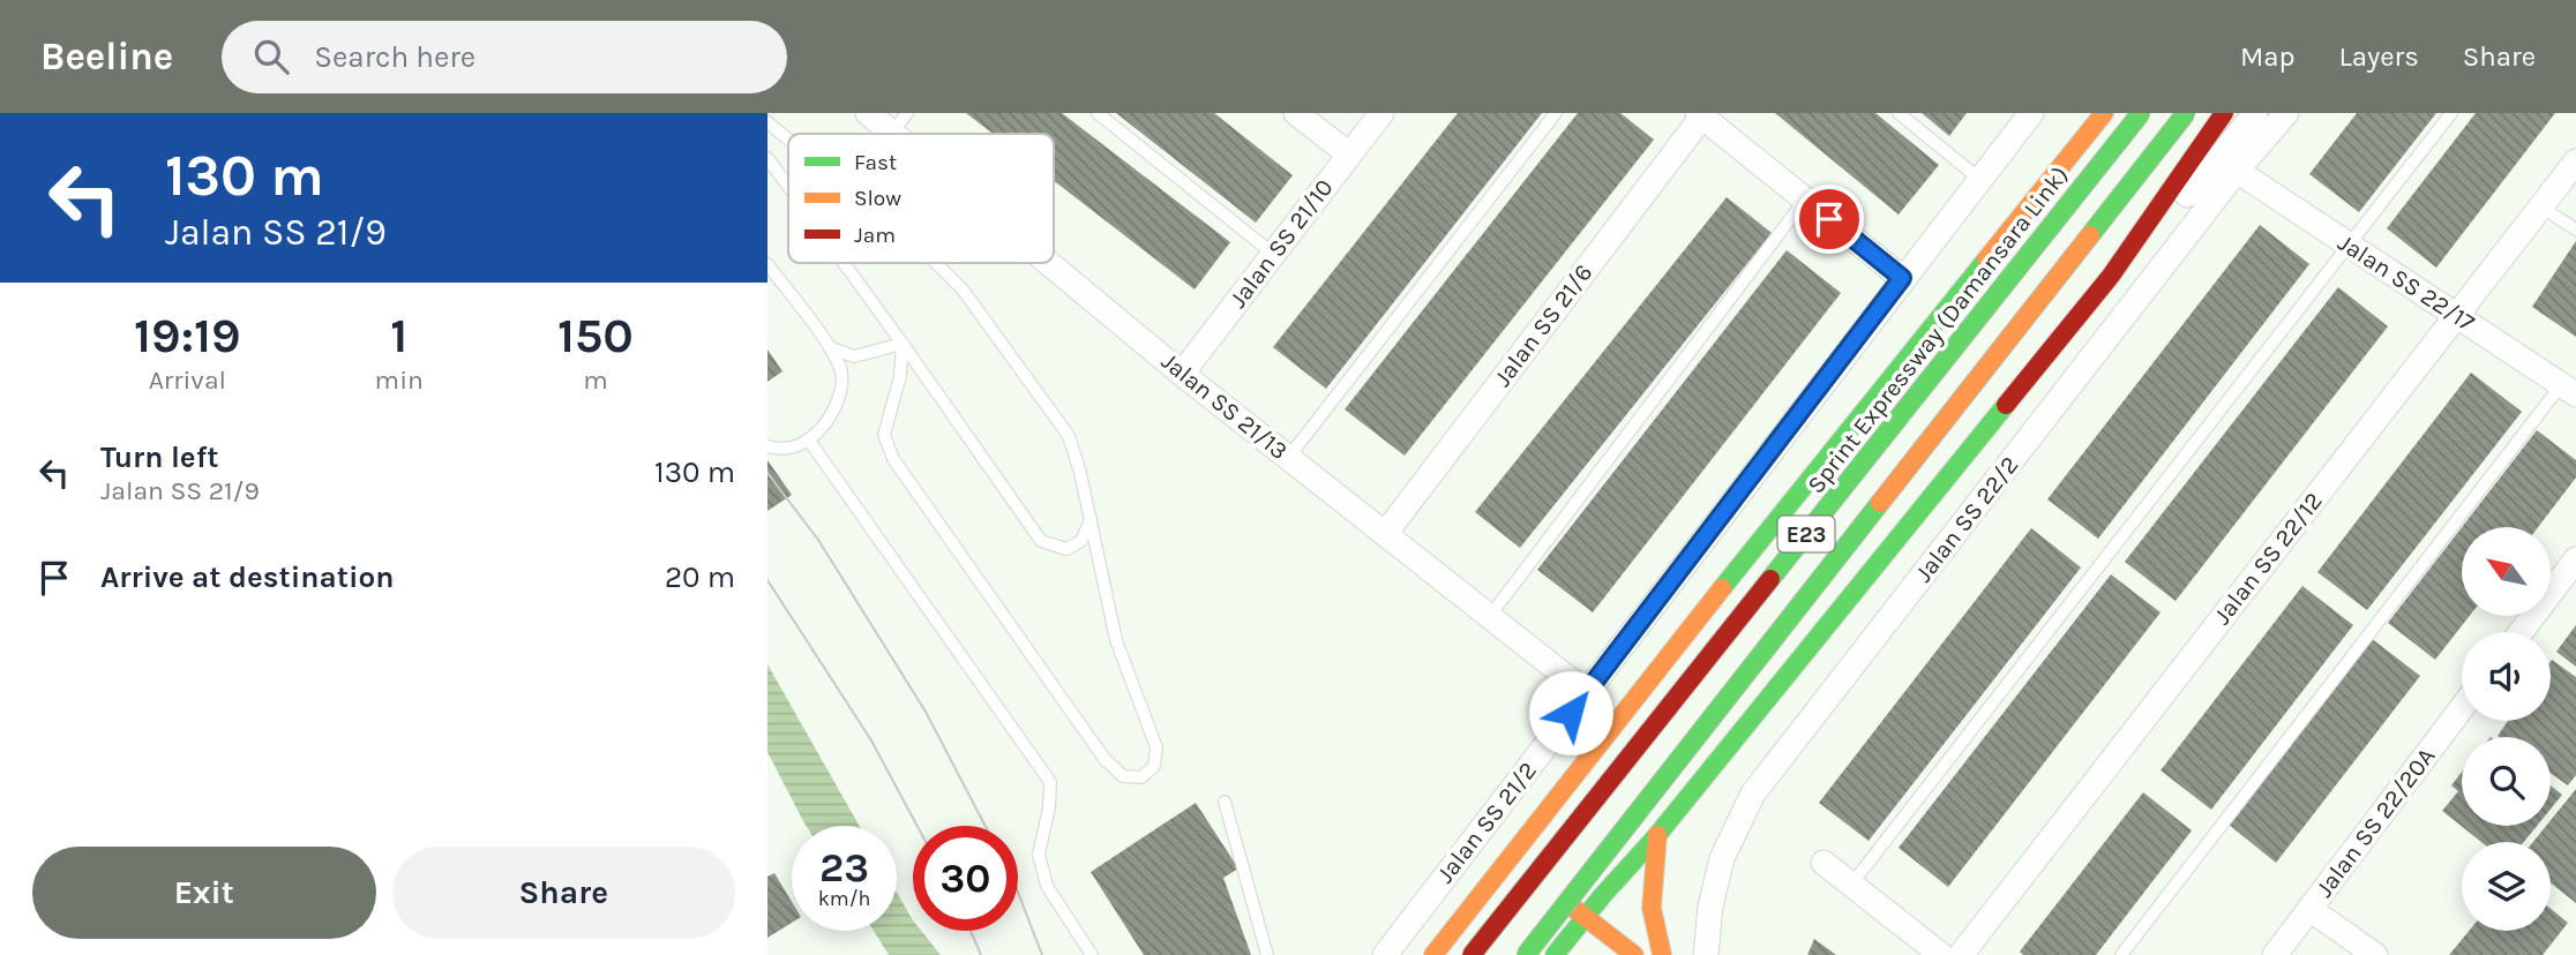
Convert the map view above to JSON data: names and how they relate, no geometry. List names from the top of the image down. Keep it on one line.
{"streets":{"main road":["Sprint Expressway (Damansara Link)","E23"],"street":["Jalan SS 21/10","Jalan SS 22/17","Jalan SS 21/6","Jalan SS 21/13","Jalan SS 22/2","Jalan SS 22/12","Jalan SS 21/2","Jalan SS 22/20A"]},"crossings":[["Jalan SS 21/10","Jalan SS 21/13"],["Jalan SS 22/17","Jalan SS 22/2"],["Jalan SS 22/17","Jalan SS 22/12"],["Jalan SS 21/6","Jalan SS 21/13"],["Jalan SS 21/13","Jalan SS 21/2"]],"legend":["Fast","Slow","Jam"],"north":"top left","page":{"header":"Beeline","search":"Search here","nav":["Map","Layers","Share"],"turn":["130 m","Jalan SS 21/9"],"eta":["19:19","Arrival","1","min","150","m"],"list":[{"name":"Turn left","note":"Jalan SS 21/9","value":"130 m"},{"name":"Arrive at destination","value":"20 m"}],"speed":"23 km/h","limit":"30","buttons":["Exit","Share"]}}
